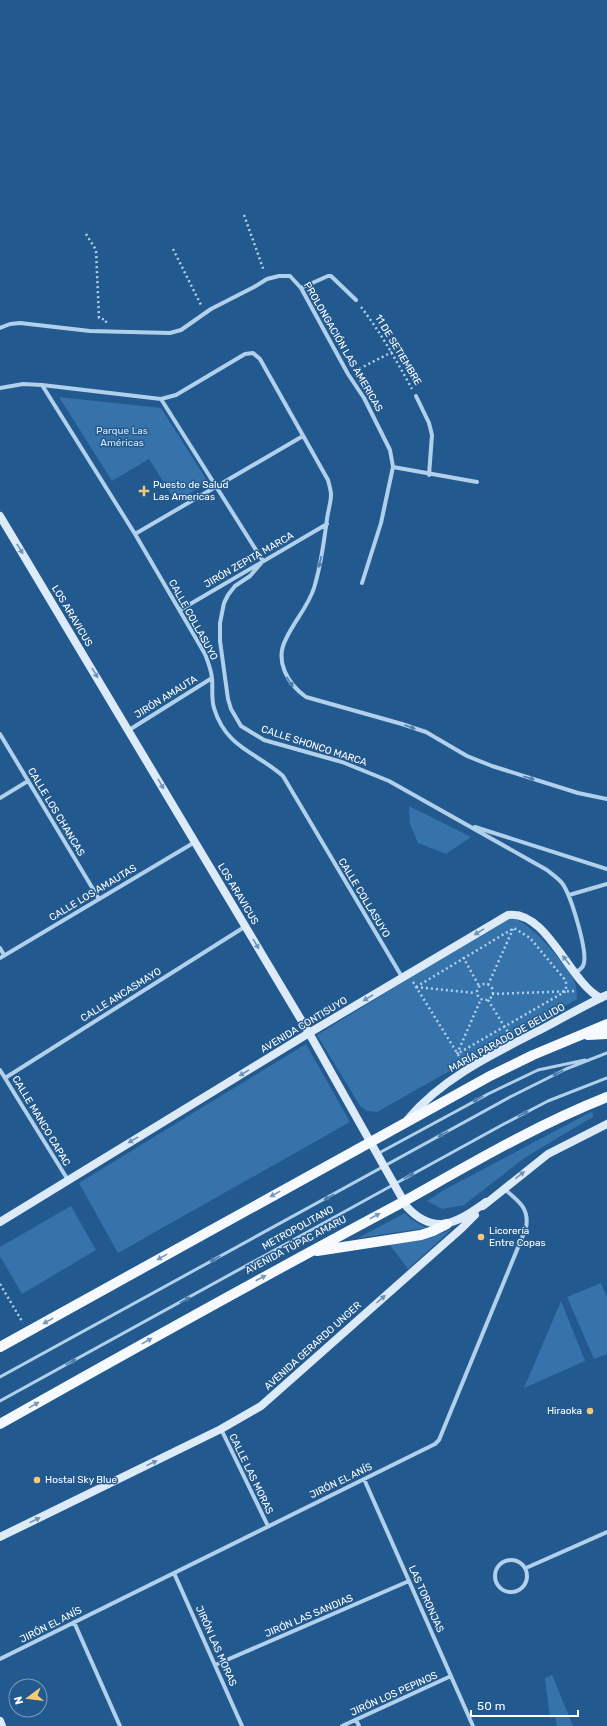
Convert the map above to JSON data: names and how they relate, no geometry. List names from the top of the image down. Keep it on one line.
{"streets":{"main road":["AVENIDA TÚPAC AMARU"],"street":["PROLONGACIÓN LAS AMERICAS","11 DE SETIEMBRE","JIRÓN ZEPITA MARCA","LOS ARAVICUS","CALLE COLLASUYO","JIRÓN AMAUTA","CALLE SHONCO MARCA","CALLE LOS CHANCAS","CALLE LOS AMAUTAS","CALLE ANCASMAYO","AVENIDA CONTISUYO","MARÍA PARADO DE BELLIDO","CALLE MANCO CAPAC","AVENIDA GERARDO UNGER","CALLE LAS MORAS","JIRÓN EL ANÍS","LAS TORONJAS","JIRÓN LAS SANDIAS","JIRÓN LAS MORAS","JIRÓN LOS PEPINOS"],"lane":["METROPOLITANO"]},"crossings":[["JIRÓN ZEPITA MARCA","CALLE COLLASUYO"],["JIRÓN ZEPITA MARCA","CALLE SHONCO MARCA"],["LOS ARAVICUS","JIRÓN AMAUTA"],["LOS ARAVICUS","CALLE LOS AMAUTAS"],["LOS ARAVICUS","CALLE ANCASMAYO"],["LOS ARAVICUS","AVENIDA CONTISUYO"],["LOS ARAVICUS","METROPOLITANO"],["LOS ARAVICUS","AVENIDA TÚPAC AMARU"],["LOS ARAVICUS","AVENIDA GERARDO UNGER"],["CALLE COLLASUYO","JIRÓN AMAUTA"],["CALLE COLLASUYO","AVENIDA CONTISUYO"],["CALLE LOS CHANCAS","CALLE LOS AMAUTAS"],["CALLE ANCASMAYO","CALLE MANCO CAPAC"],["AVENIDA CONTISUYO","CALLE MANCO CAPAC"],["AVENIDA GERARDO UNGER","CALLE LAS MORAS"],["AVENIDA GERARDO UNGER","JIRÓN EL ANÍS"],["CALLE LAS MORAS","JIRÓN EL ANÍS"],["JIRÓN EL ANÍS","LAS TORONJAS"],["JIRÓN EL ANÍS","JIRÓN LAS MORAS"],["LAS TORONJAS","JIRÓN LAS SANDIAS"],["LAS TORONJAS","JIRÓN LOS PEPINOS"],["JIRÓN LAS SANDIAS","JIRÓN LAS MORAS"]],"one_way":["LOS ARAVICUS","AVENIDA CONTISUYO","AVENIDA GERARDO UNGER"],"parks":["Parque Las Américas"],"places":{"health":["Puesto de Salud Las Americas"],"other":["Licorería Entre Copas","Hiraoka","Hostal Sky Blue"]},"scale_bar":"50 m","north":"left"}
